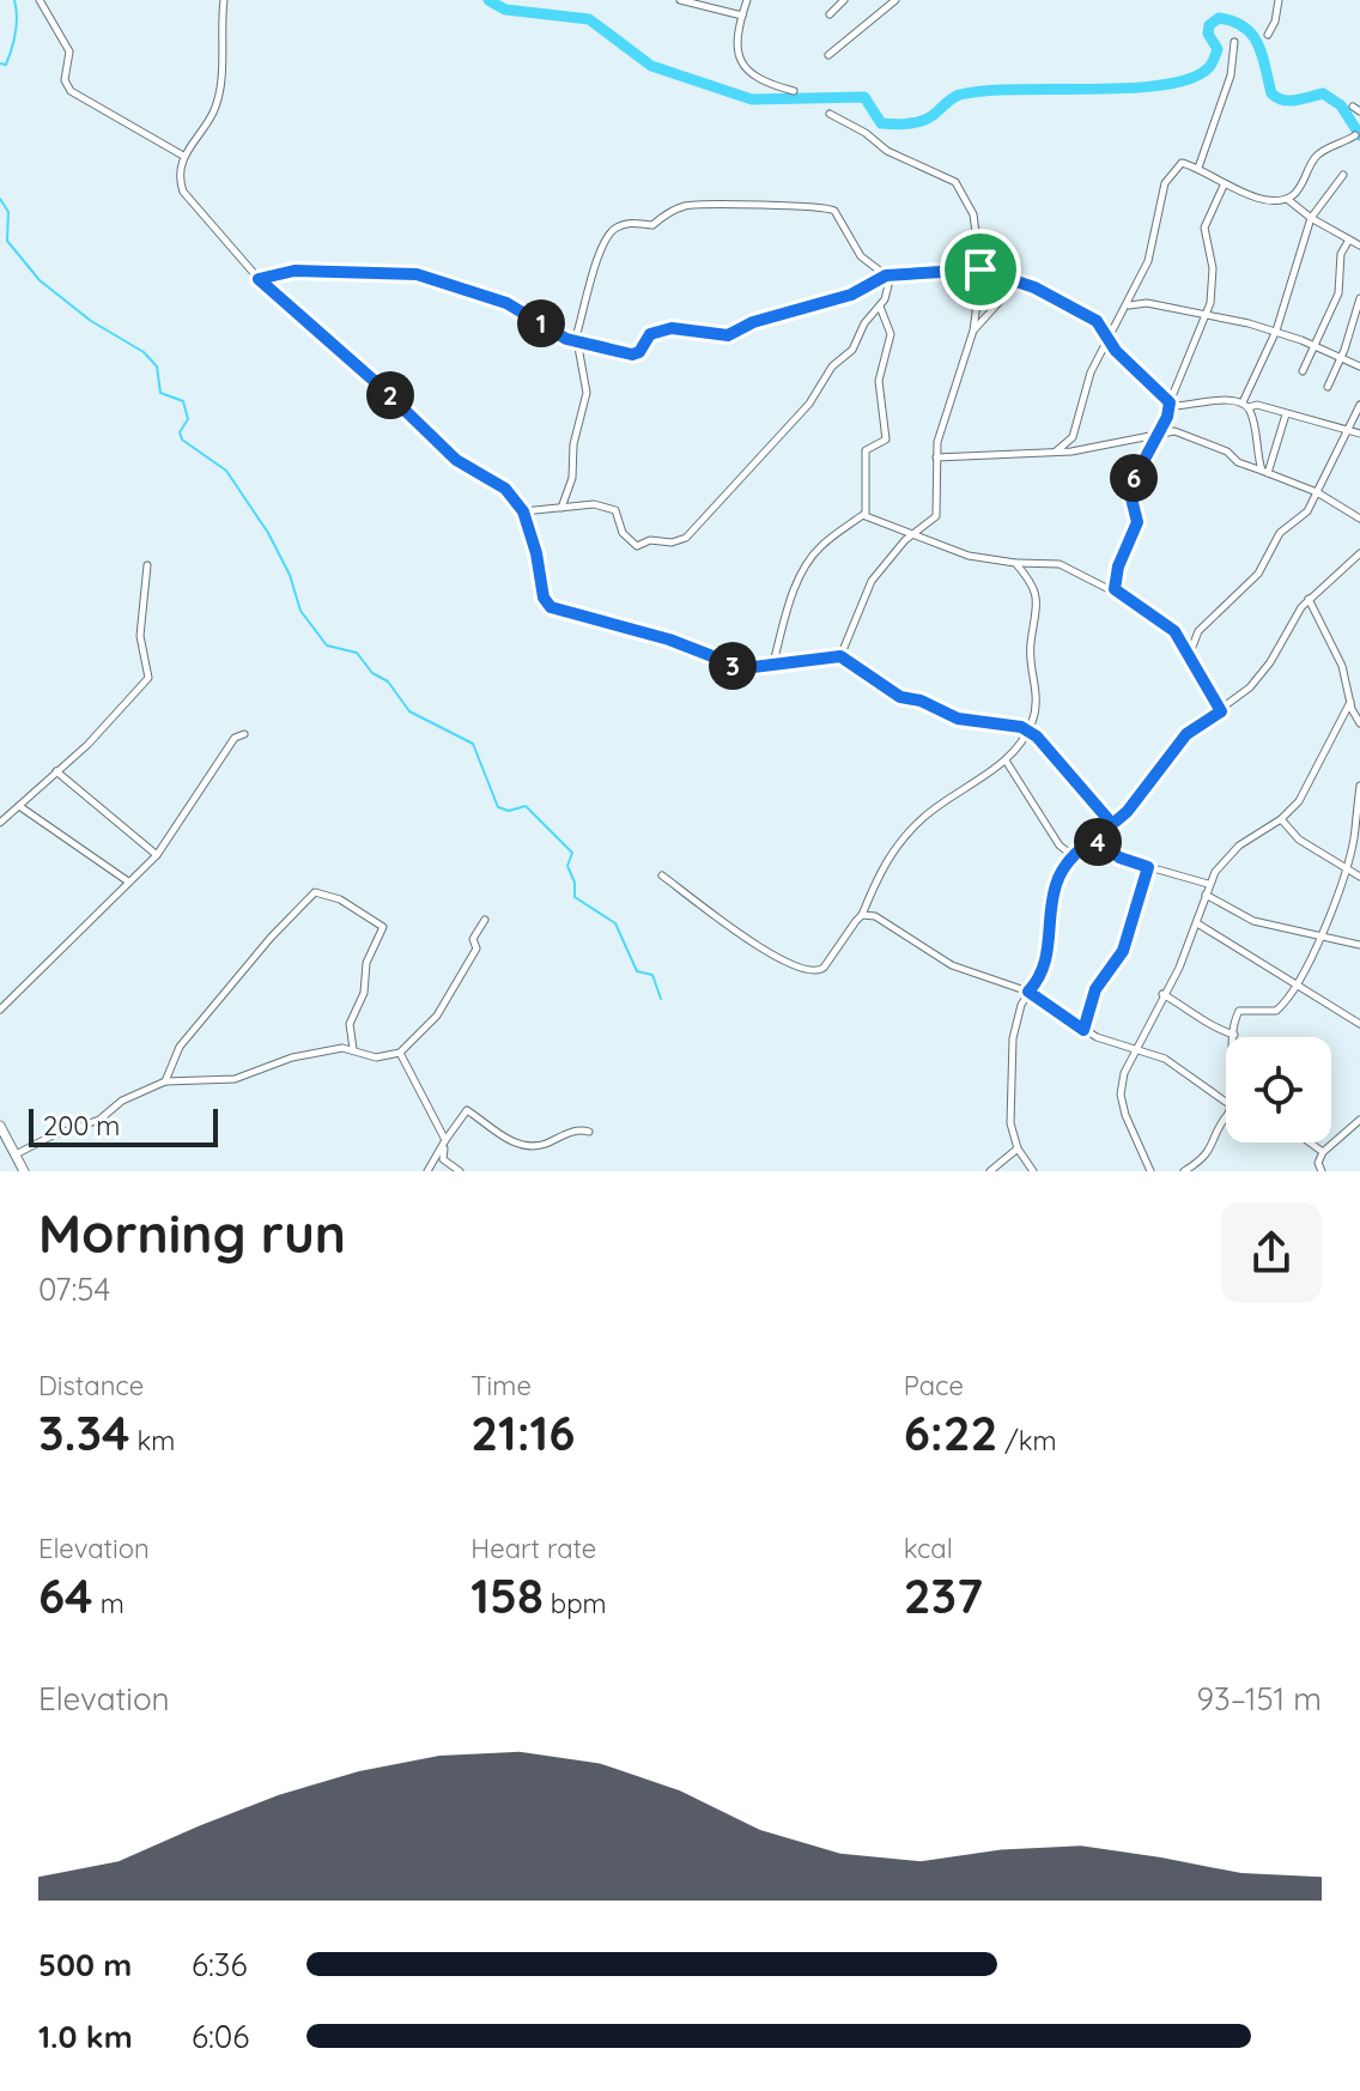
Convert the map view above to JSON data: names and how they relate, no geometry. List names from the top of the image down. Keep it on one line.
{"scale_bar":"200 m","page":{"pins":["1","2","6","3","4"],"scale":"200 m","heading":["Morning run","07:54"],"stats":[["Distance","3.34 km"],["Time","21:16"],["Pace","6:22 /km"],["Elevation","64 m"],["Heart rate","158 bpm"],["kcal","237"]],"chart":["Elevation","93–151 m"],"list":[{"name":"500 m","note":"6:36"},{"name":"1.0 km","note":"6:06"}]}}
